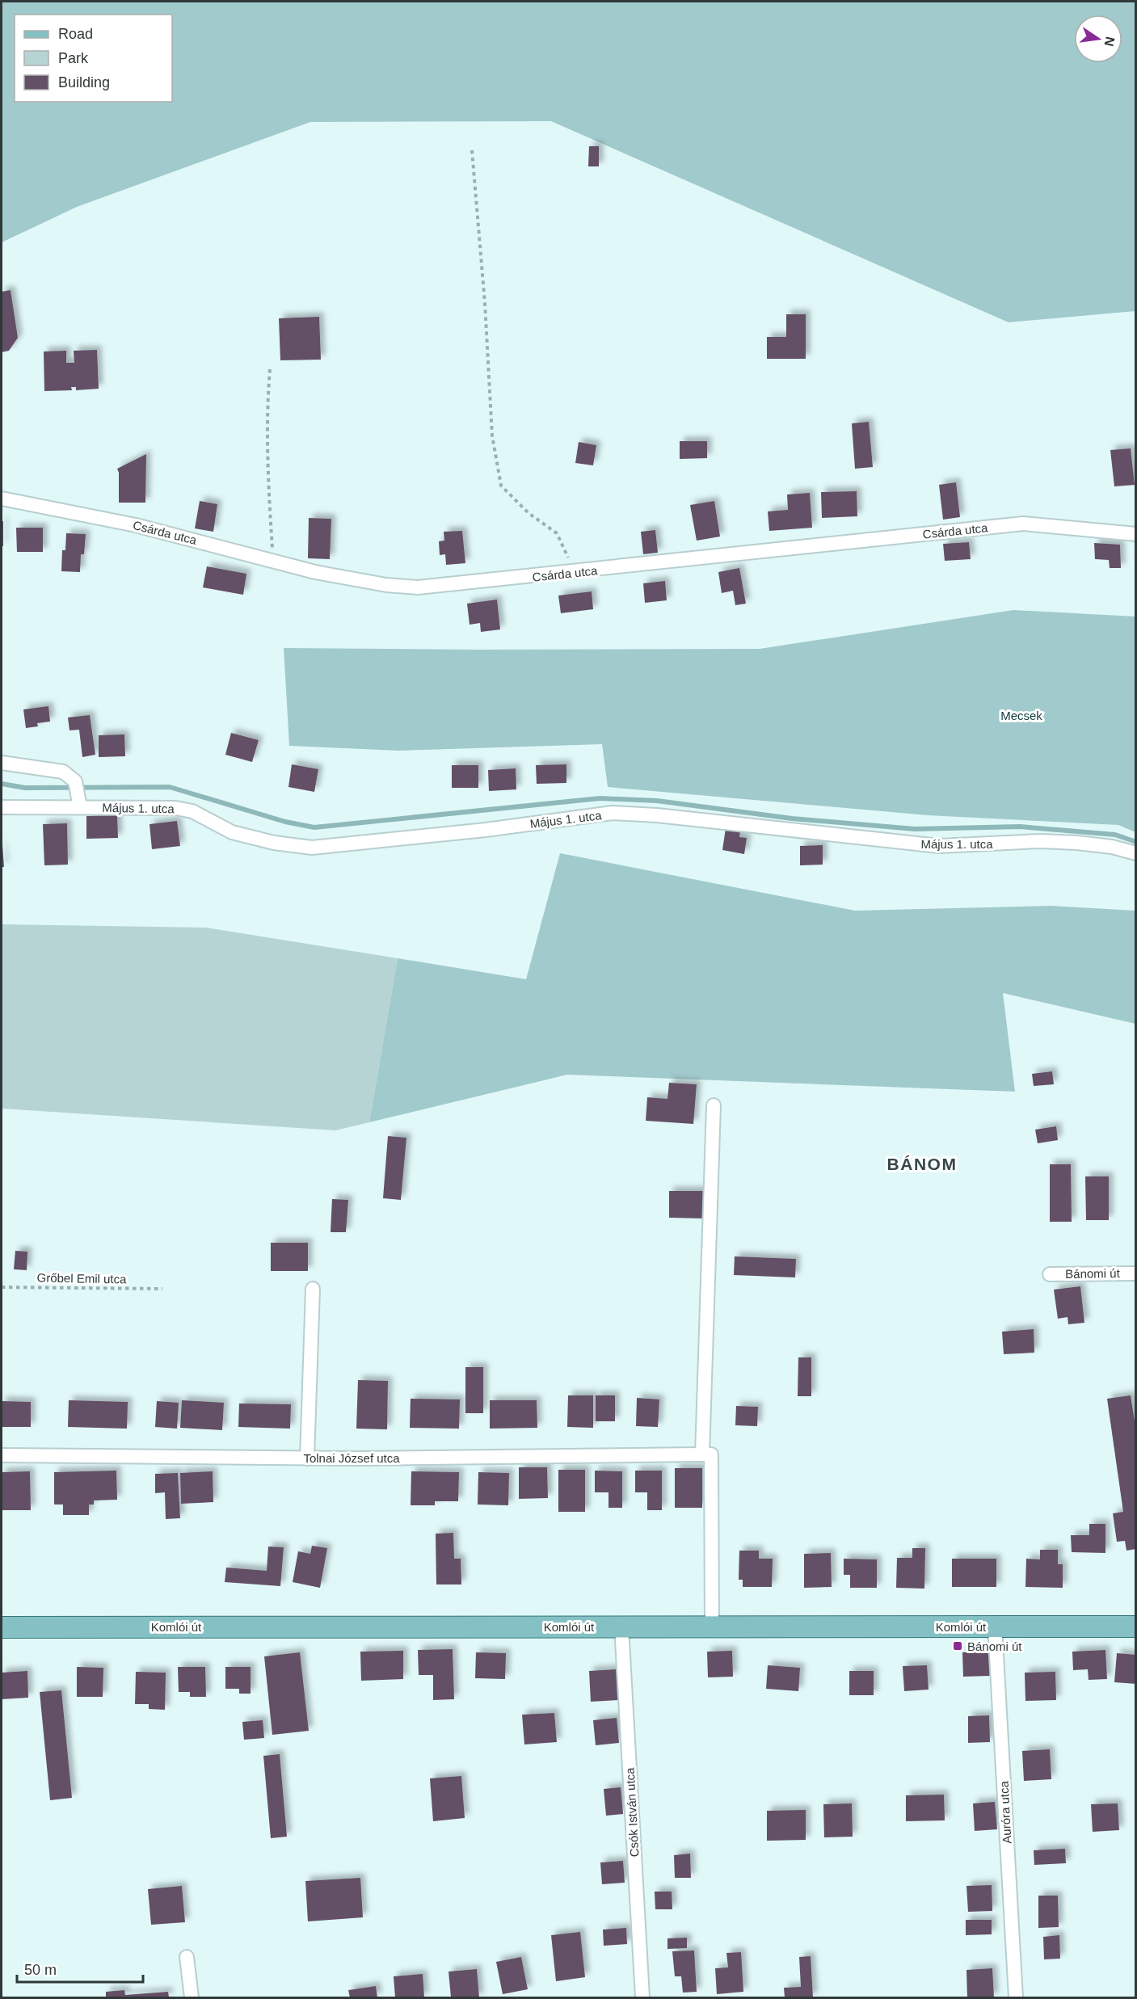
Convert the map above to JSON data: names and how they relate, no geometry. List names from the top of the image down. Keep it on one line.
{"streets":{"main road":["Komlói út"],"street":["Csárda utca","Május 1. utca","Bánomi út","Tolnai József utca","Csók István utca","Auróra utca"],"path":["Grőbel Emil utca"]},"crossings":[["Komlói út","Csók István utca"],["Komlói út","Auróra utca"]],"districts":["BÁNOM"],"parks":["Mecsek"],"places":{"transit":["Bánomi út"]},"legend":["Road","Park","Building"],"scale_bar":"50 m","north":"right"}
